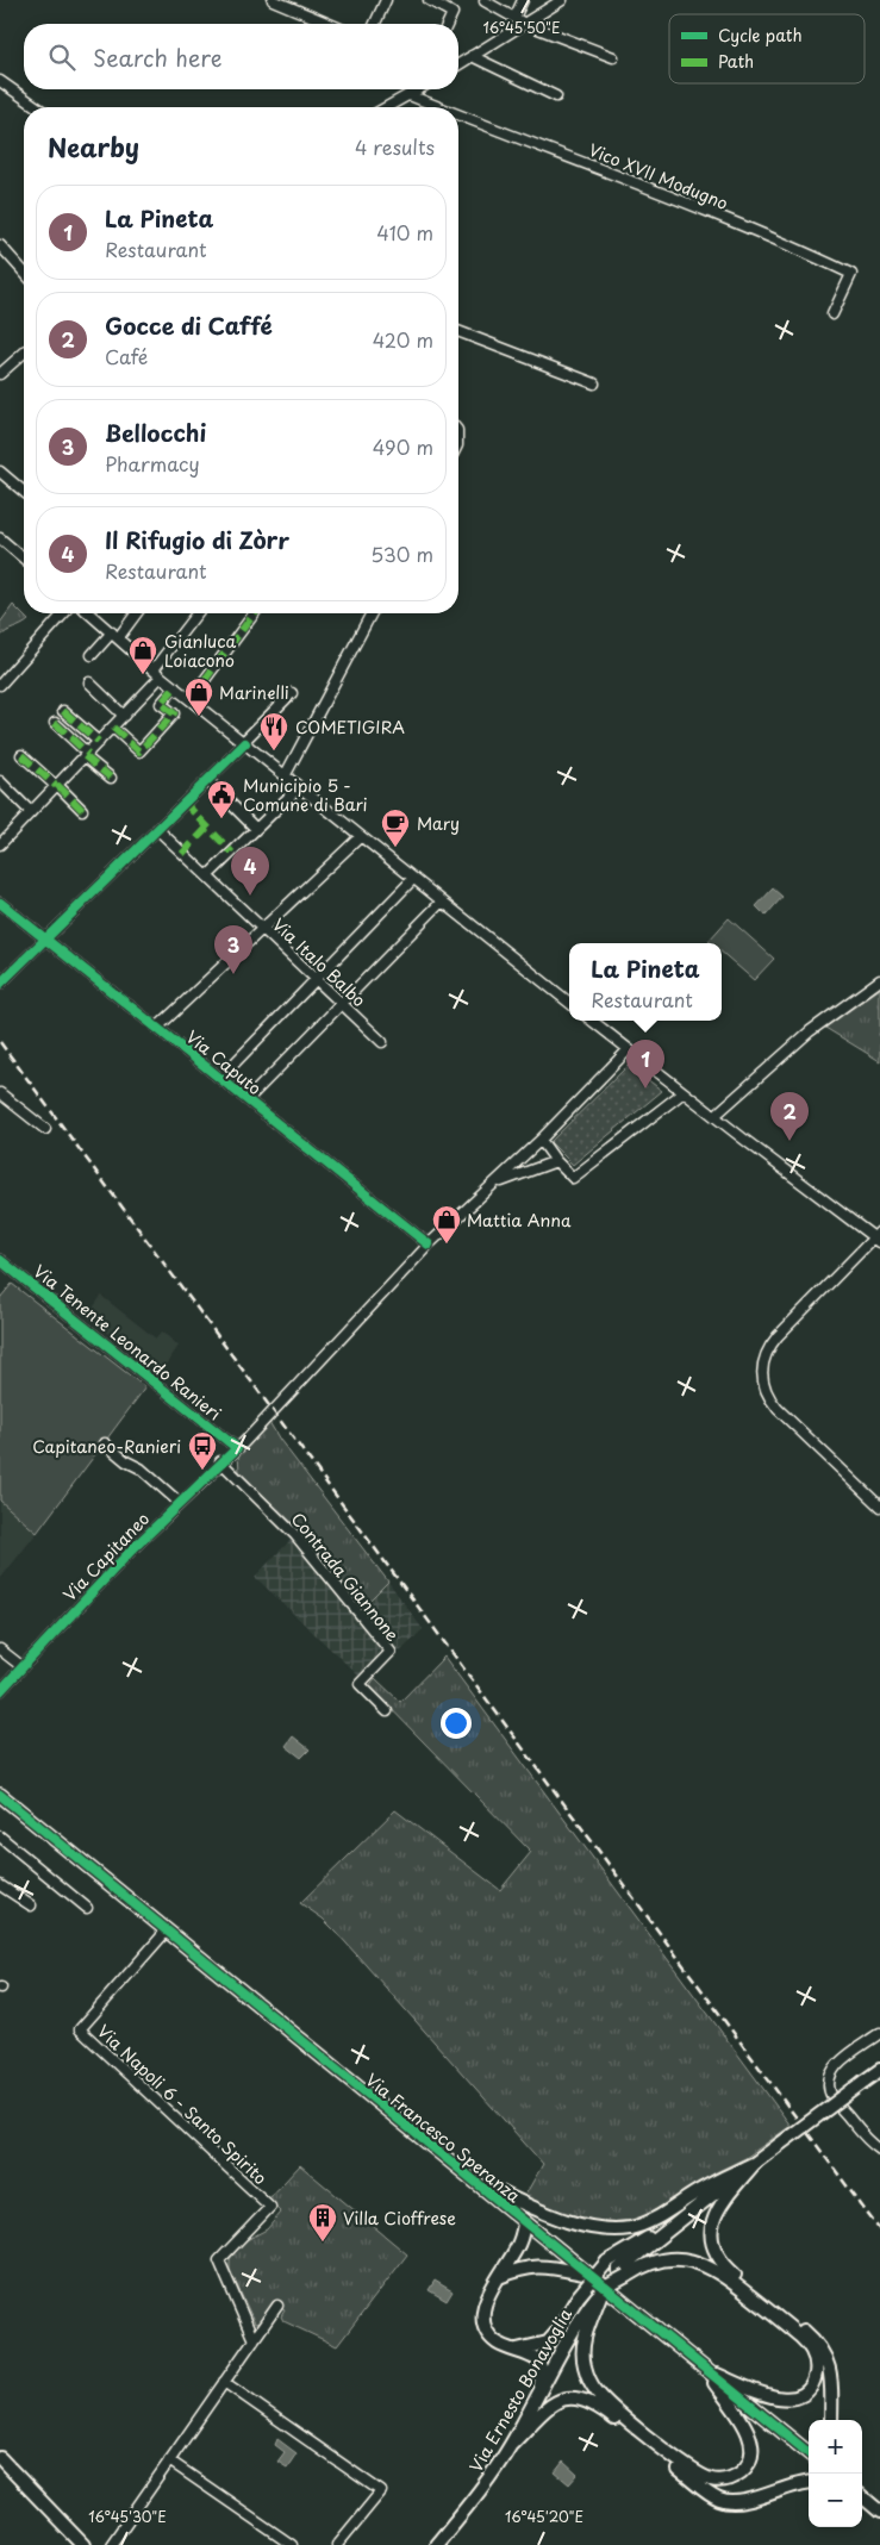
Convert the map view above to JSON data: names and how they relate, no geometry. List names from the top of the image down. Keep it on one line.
{"streets":{"main road":["Via Francesco Speranza","Via Ernesto Bonavoglia"],"street":["Vico XVII Modugno","Via Italo Balbo","Via Caputo","Via Tenente Leonardo Ranieri","Via Capitaneo","Contrada Giannone","Via Napoli 6 - Santo Spirito"]},"crossings":[["Via Caputo","Via Capitaneo"],["Via Tenente Leonardo Ranieri","Via Capitaneo"],["Via Capitaneo","Contrada Giannone"],["Via Napoli 6 - Santo Spirito","Via Francesco Speranza"]],"places":{"shop":["Gianluca Loiacono","Marinelli","Mattia Anna"],"restaurant":["COMETIGIRA"],"public building":["Municipio 5 - Comune di Bari"],"cafe":["Mary"],"bus stop":["Capitaneo-Ranieri"],"building":["Villa Cioffrese"]},"legend":["Cycle path","Path"],"page":{"search":"Search here","heading":["Nearby","4 results"],"list":[{"mark":"1","name":"La Pineta","note":"Restaurant","value":"410 m"},{"mark":"2","name":"Gocce di Caffé","note":"Café","value":"420 m"},{"mark":"3","name":"Bellocchi","note":"Pharmacy","value":"490 m"},{"mark":"4","name":"Il Rifugio di Zòrr","note":"Restaurant","value":"530 m"}],"pins":["4","3","1","2"],"popup":["La Pineta","Restaurant"],"map_buttons":["+","−"]},"coordinates":["16°45'50\"E","16°45'30\"E","16°45'20\"E"]}
